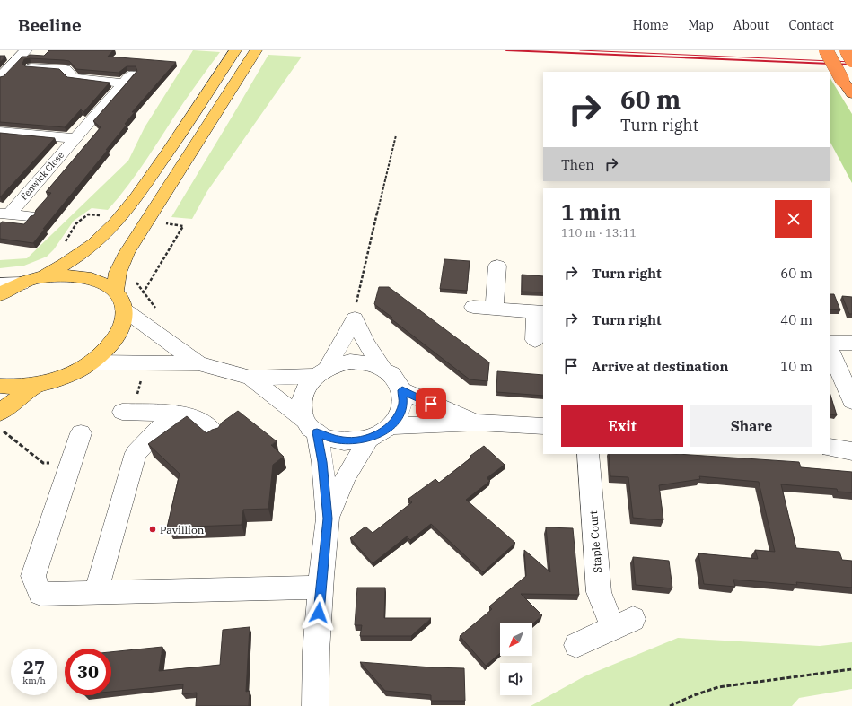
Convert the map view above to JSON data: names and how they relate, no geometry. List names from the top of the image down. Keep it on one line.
{"streets":{"street":["Fenwick Close","Staple Court"]},"places":["Pavillion"],"north":"bottom left","page":{"header":"Beeline","nav":["Home","Map","About","Contact"],"turn":["60 m","Turn right"],"then":"Then","heading":["1 min","110 m · 13:11"],"list":[{"name":"Turn right","value":"60 m"},{"name":"Turn right","value":"40 m"},{"name":"Arrive at destination","value":"10 m"}],"buttons":["Exit","Share"],"speed":"27 km/h","limit":"30"}}
